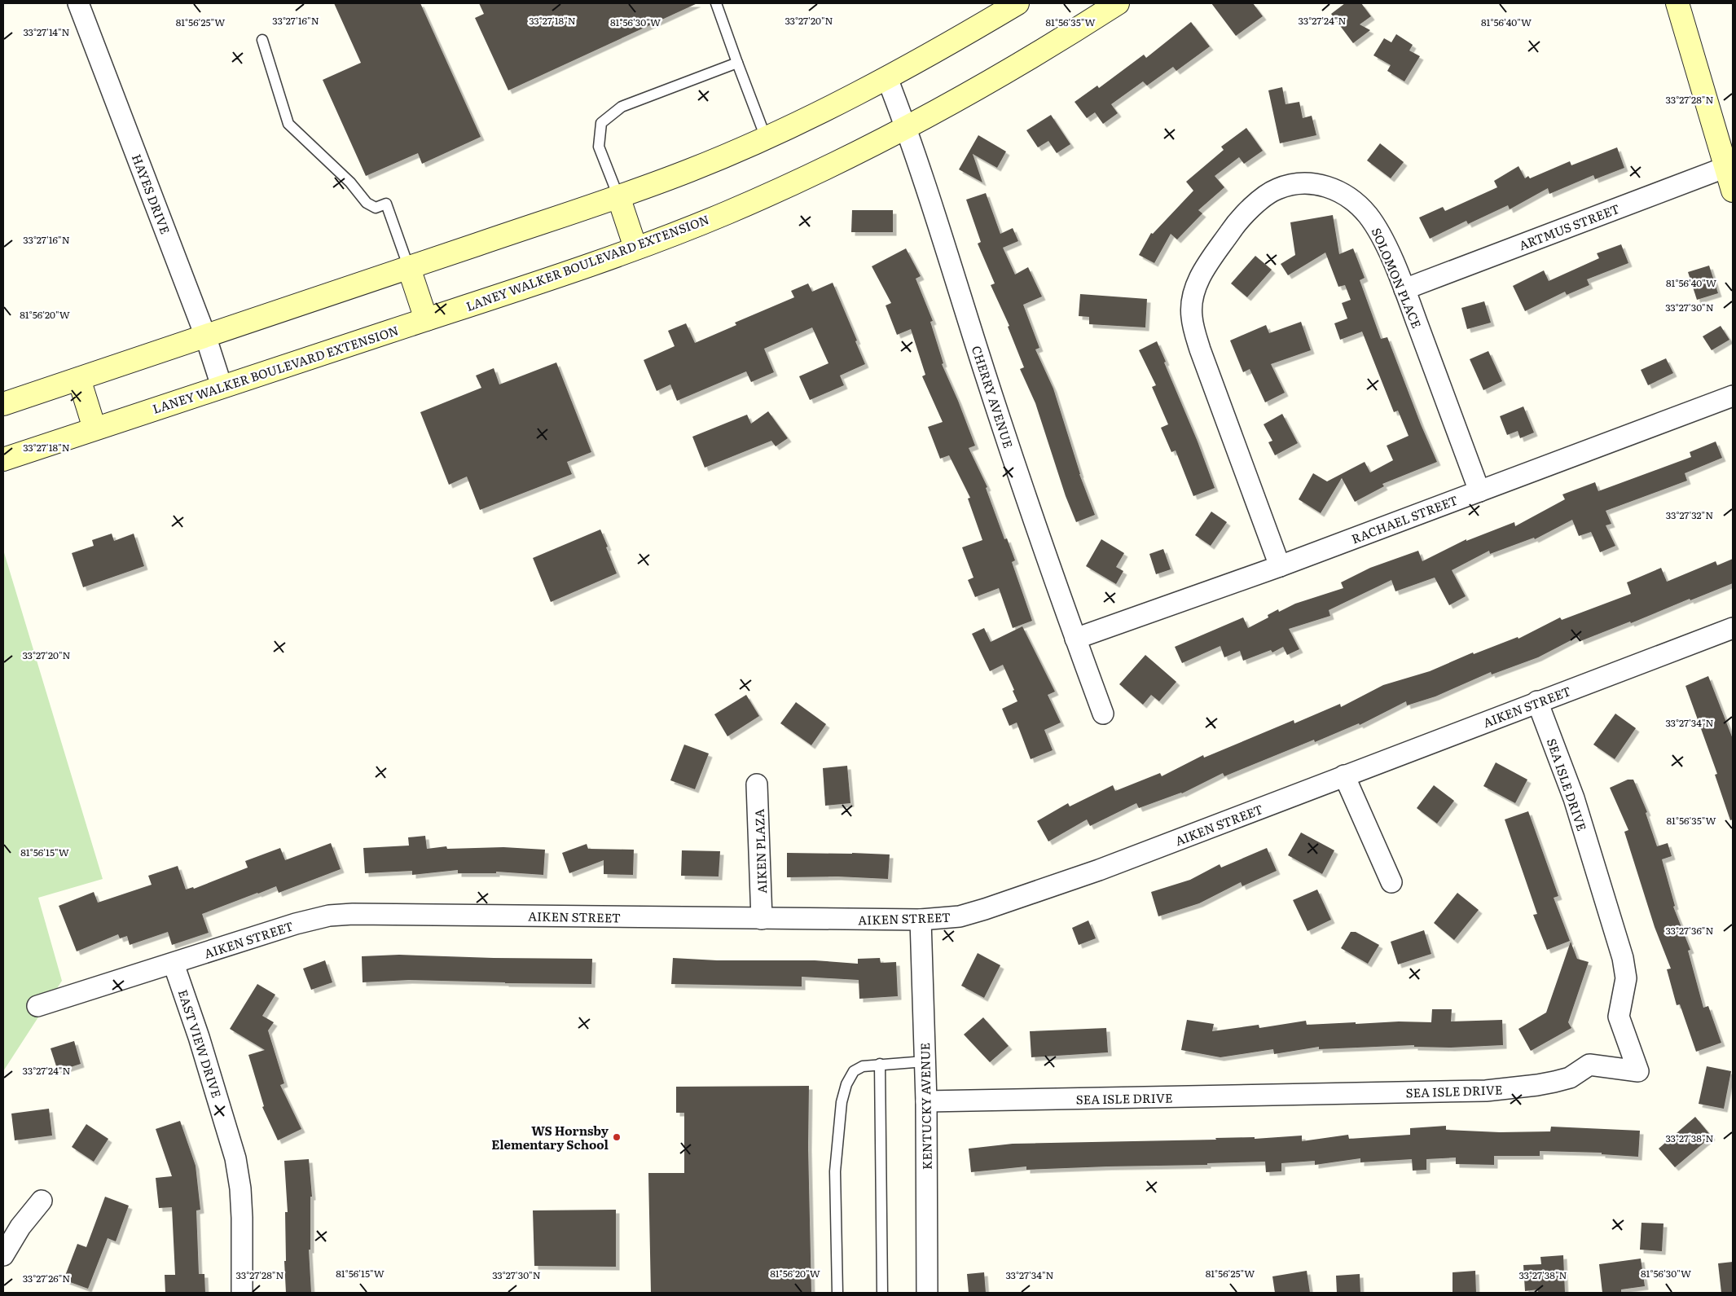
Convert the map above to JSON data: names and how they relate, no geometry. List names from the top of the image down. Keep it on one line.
{"streets":{"main road":["LANEY WALKER BOULEVARD EXTENSION"],"street":["HAYES DRIVE","ARTMUS STREET","SOLOMON PLACE","CHERRY AVENUE","RACHAEL STREET","AIKEN STREET","SEA ISLE DRIVE","AIKEN PLAZA","EAST VIEW DRIVE","KENTUCKY AVENUE"]},"crossings":[["HAYES DRIVE","LANEY WALKER BOULEVARD EXTENSION"],["ARTMUS STREET","SOLOMON PLACE"],["LANEY WALKER BOULEVARD EXTENSION","CHERRY AVENUE"],["SOLOMON PLACE","RACHAEL STREET"],["CHERRY AVENUE","RACHAEL STREET"],["AIKEN STREET","SEA ISLE DRIVE"],["AIKEN STREET","AIKEN PLAZA"],["AIKEN STREET","EAST VIEW DRIVE"],["AIKEN STREET","KENTUCKY AVENUE"],["SEA ISLE DRIVE","KENTUCKY AVENUE"]],"places":["WS Hornsby Elementary School"],"coordinates":["33°27'16\"N","33°27'18\"N","33°27'24\"N","33°27'20\"N","81°56'25\"W","81°56'30\"W","81°56'40\"W","81°56'35\"W","33°27'14\"N","33°27'28\"N","33°27'30\"N","81°56'20\"W","33°27'32\"N","33°27'34\"N","81°56'15\"W","33°27'36\"N","33°27'38\"N","33°27'26\"N"]}
